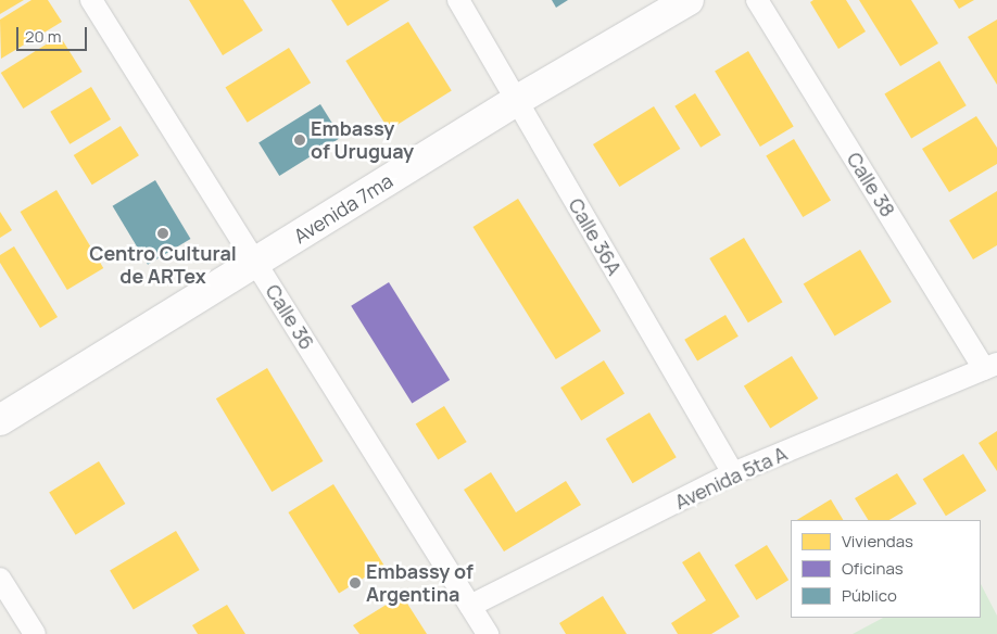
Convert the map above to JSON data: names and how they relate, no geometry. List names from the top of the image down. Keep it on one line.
{"streets":{"main road":["Avenida 7ma"],"street":["Calle 38","Calle 36A","Calle 36","Avenida 5ta A"]},"crossings":[["Calle 38","Avenida 5ta A"],["Avenida 7ma","Calle 36A"],["Avenida 7ma","Calle 36"],["Calle 36A","Avenida 5ta A"],["Calle 36","Avenida 5ta A"]],"places":["Embassy of Uruguay","Centro Cultural de ARTex","Embassy of Argentina"],"legend":["Viviendas","Oficinas","Público"],"scale_bar":"20 m"}
